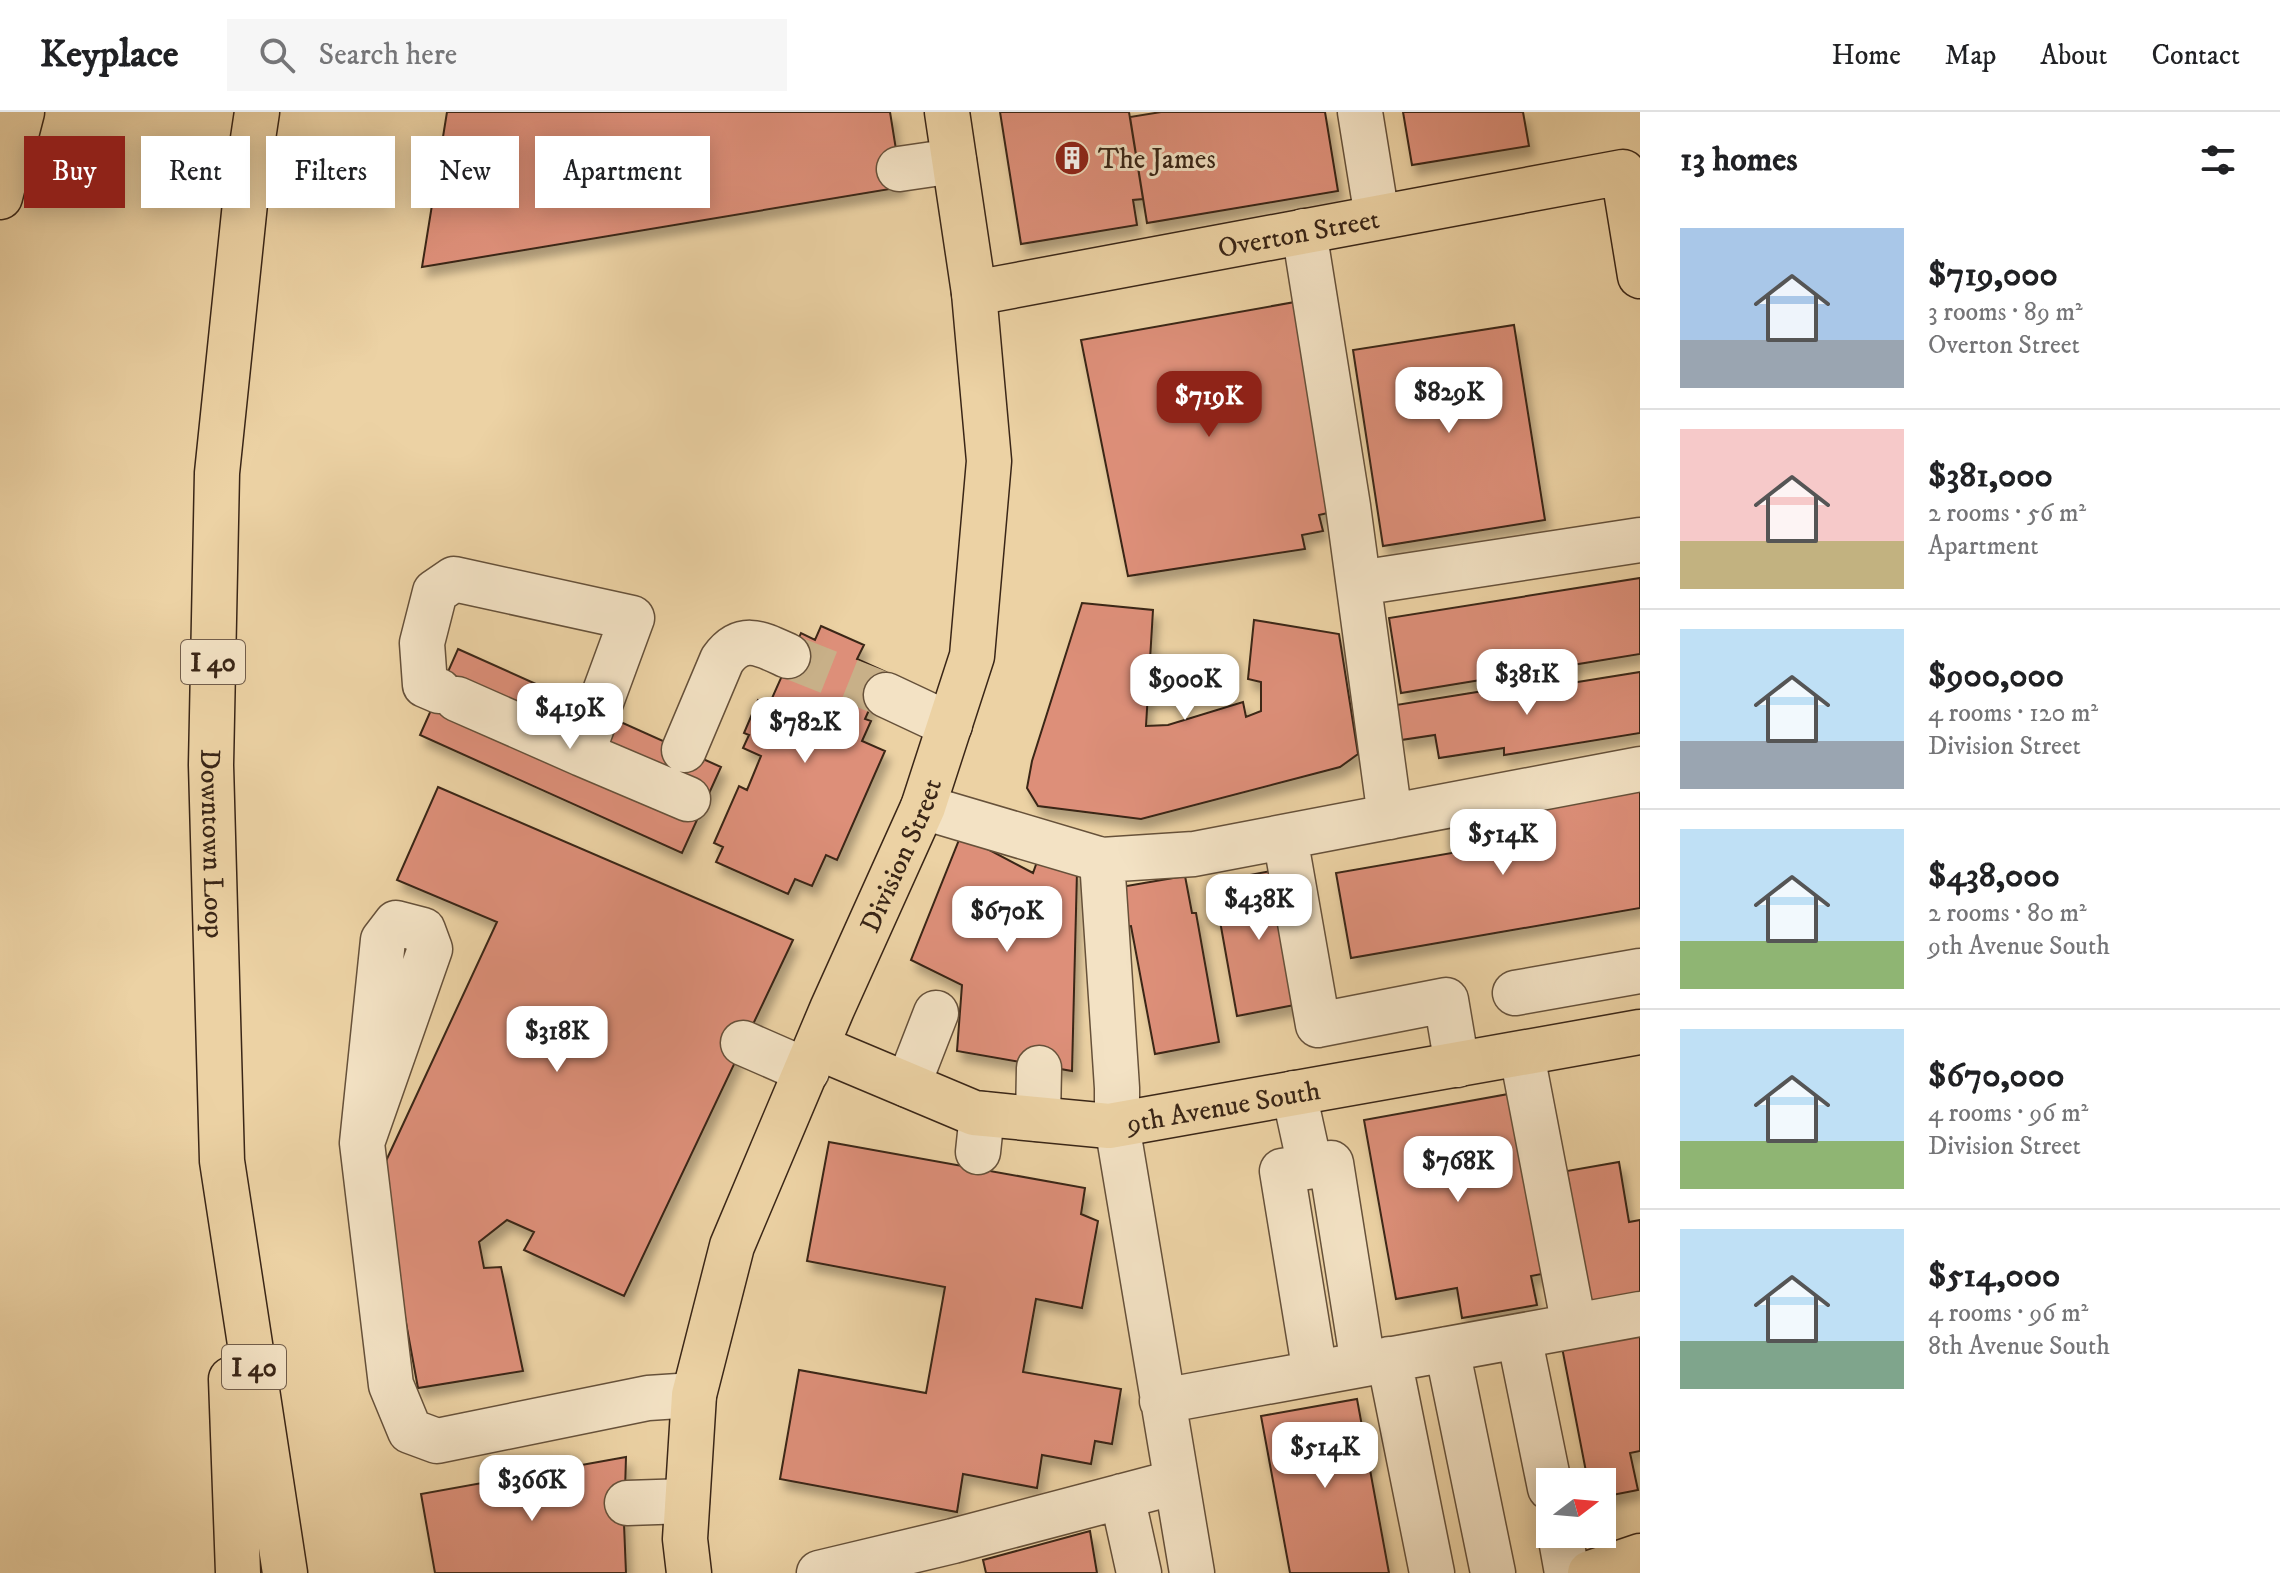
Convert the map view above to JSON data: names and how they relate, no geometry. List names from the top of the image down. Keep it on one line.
{"streets":{"main road":["Overton Street","I 40","Downtown Loop","Division Street","9th Avenue South"]},"crossings":[["Overton Street","Division Street"],["Division Street","9th Avenue South"]],"places":{"building":["The James"]},"north":"right","page":{"header":"Keyplace","search":"Search here","nav":["Home","Map","About","Contact"],"heading":"13 homes","chip":["Buy","Rent","Filters","New","Apartment"],"list":[{"name":"$719,000","note":"3 rooms · 89 m² · Overton Street"},{"name":"$381,000","note":"2 rooms · 56 m² · Apartment"},{"name":"$900,000","note":"4 rooms · 120 m² · Division Street"},{"name":"$438,000","note":"2 rooms · 80 m² · 9th Avenue South"},{"name":"$670,000","note":"4 rooms · 96 m² · Division Street"},{"name":"$514,000","note":"4 rooms · 96 m² · 8th Avenue South"}],"price":["$829K","$719K","$381K","$900K","$419K","$782K","$514K","$438K","$670K","$318K","$768K","$514K","$366K"]}}
